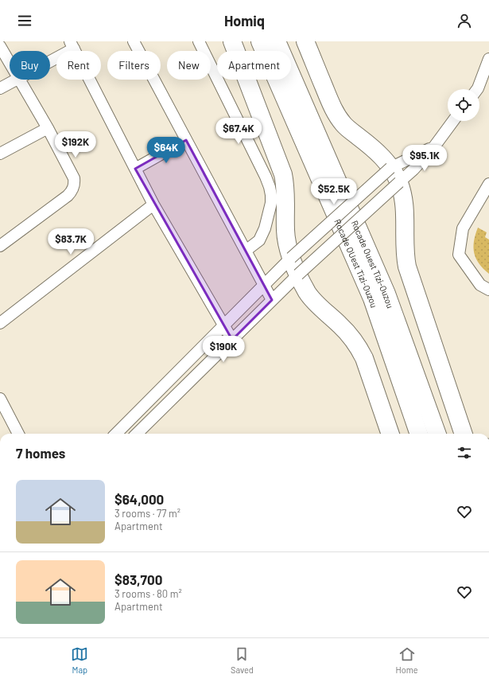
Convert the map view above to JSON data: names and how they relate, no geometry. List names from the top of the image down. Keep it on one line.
{"streets":{"highway":["Rocade OUest Tizi-Ouzou","Rocade Ouest Tizi-Ouzou"]},"page":{"header":"Homiq","chip":["Buy","Rent","Filters","New","Apartment"],"price":["$67.4K","$192K","$64K","$95.1K","$52.5K","$83.7K","$190K"],"heading":"7 homes","list":[{"name":"$64,000","note":"3 rooms · 77 m² · Apartment"},{"name":"$83,700","note":"3 rooms · 80 m² · Apartment"}],"tabs":["Map","Saved","Home"]}}
